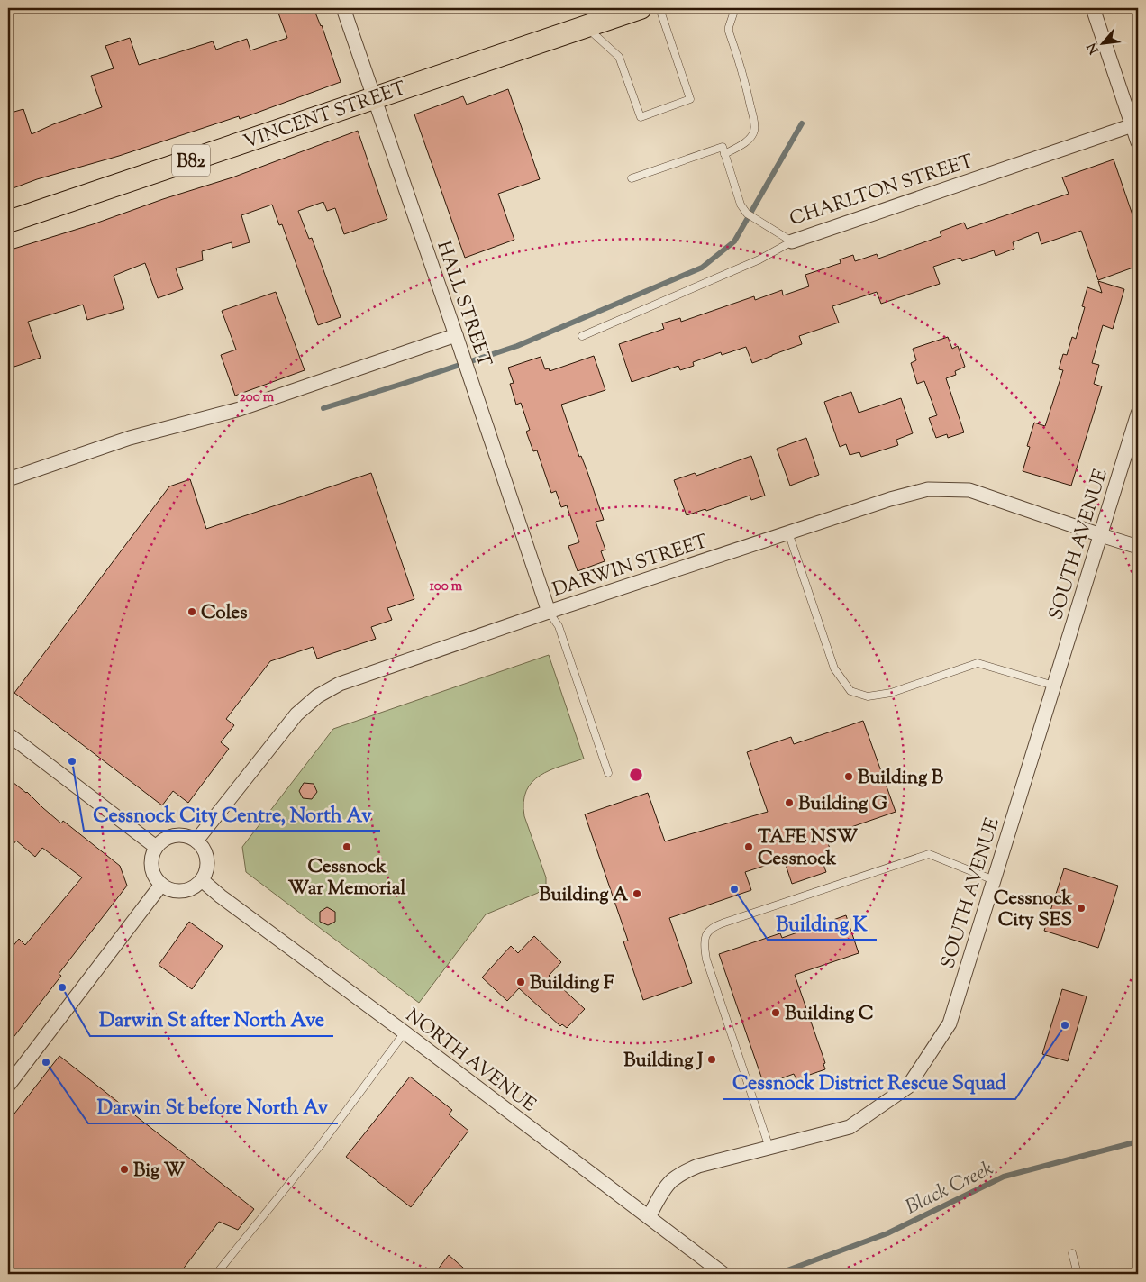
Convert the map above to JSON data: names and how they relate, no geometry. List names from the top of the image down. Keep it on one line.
{"streets":{"main road":["VINCENT STREET","B82"],"street":["CHARLTON STREET","HALL STREET","SOUTH AVENUE","DARWIN STREET","NORTH AVENUE"]},"crossings":[["VINCENT STREET","HALL STREET"],["HALL STREET","DARWIN STREET"],["SOUTH AVENUE","DARWIN STREET"],["SOUTH AVENUE","NORTH AVENUE"],["DARWIN STREET","NORTH AVENUE"]],"water":["Black Creek"],"places":["Coles","Cessnock City Centre, North Av","Building B","Building G","Cessnock War Memorial","TAFE NSW Cessnock","Building K","Building A","Cessnock City SES","Building F","Darwin St after North Ave","Building C","Cessnock District Rescue Squad","Building J","Darwin St before North Av","Big W"],"north":"bottom left","rings":["200 m","100 m"]}
